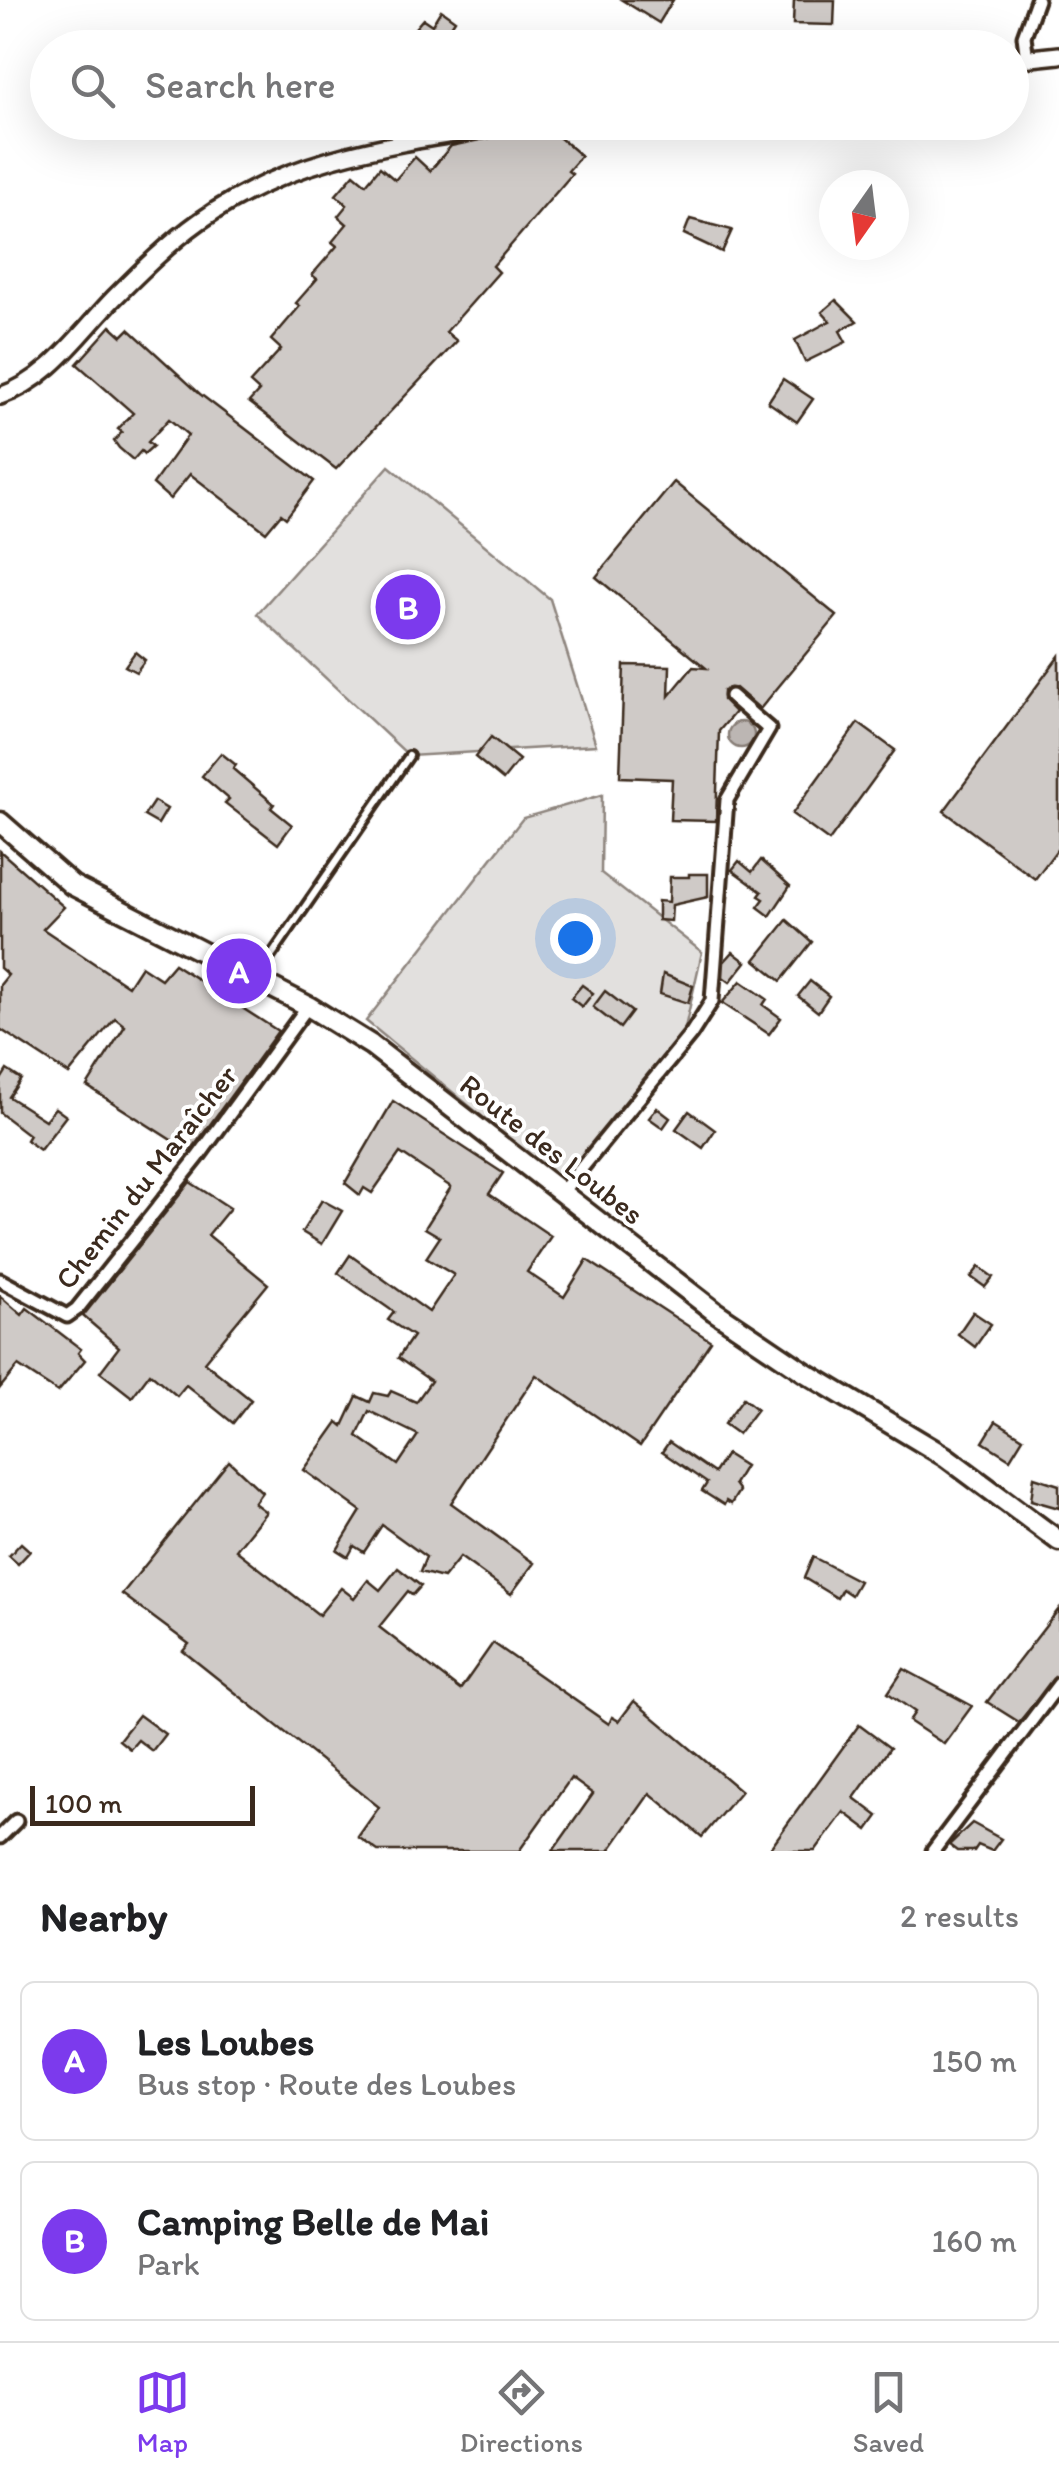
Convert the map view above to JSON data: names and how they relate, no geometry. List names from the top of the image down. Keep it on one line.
{"streets":{"main road":["Route des Loubes"],"street":["Chemin du Maraîcher"]},"crossings":[["Route des Loubes","Chemin du Maraîcher"]],"scale_bar":"100 m","north":"bottom","page":{"search":"Search here","pins":["B","A"],"scale":"100 m","heading":["Nearby","2 results"],"list":[{"mark":"A","name":"Les Loubes","note":"Bus stop · Route des Loubes","value":"150 m"},{"mark":"B","name":"Camping Belle de Mai","note":"Park","value":"160 m"}],"nav":["Map","Directions","Saved"]}}
